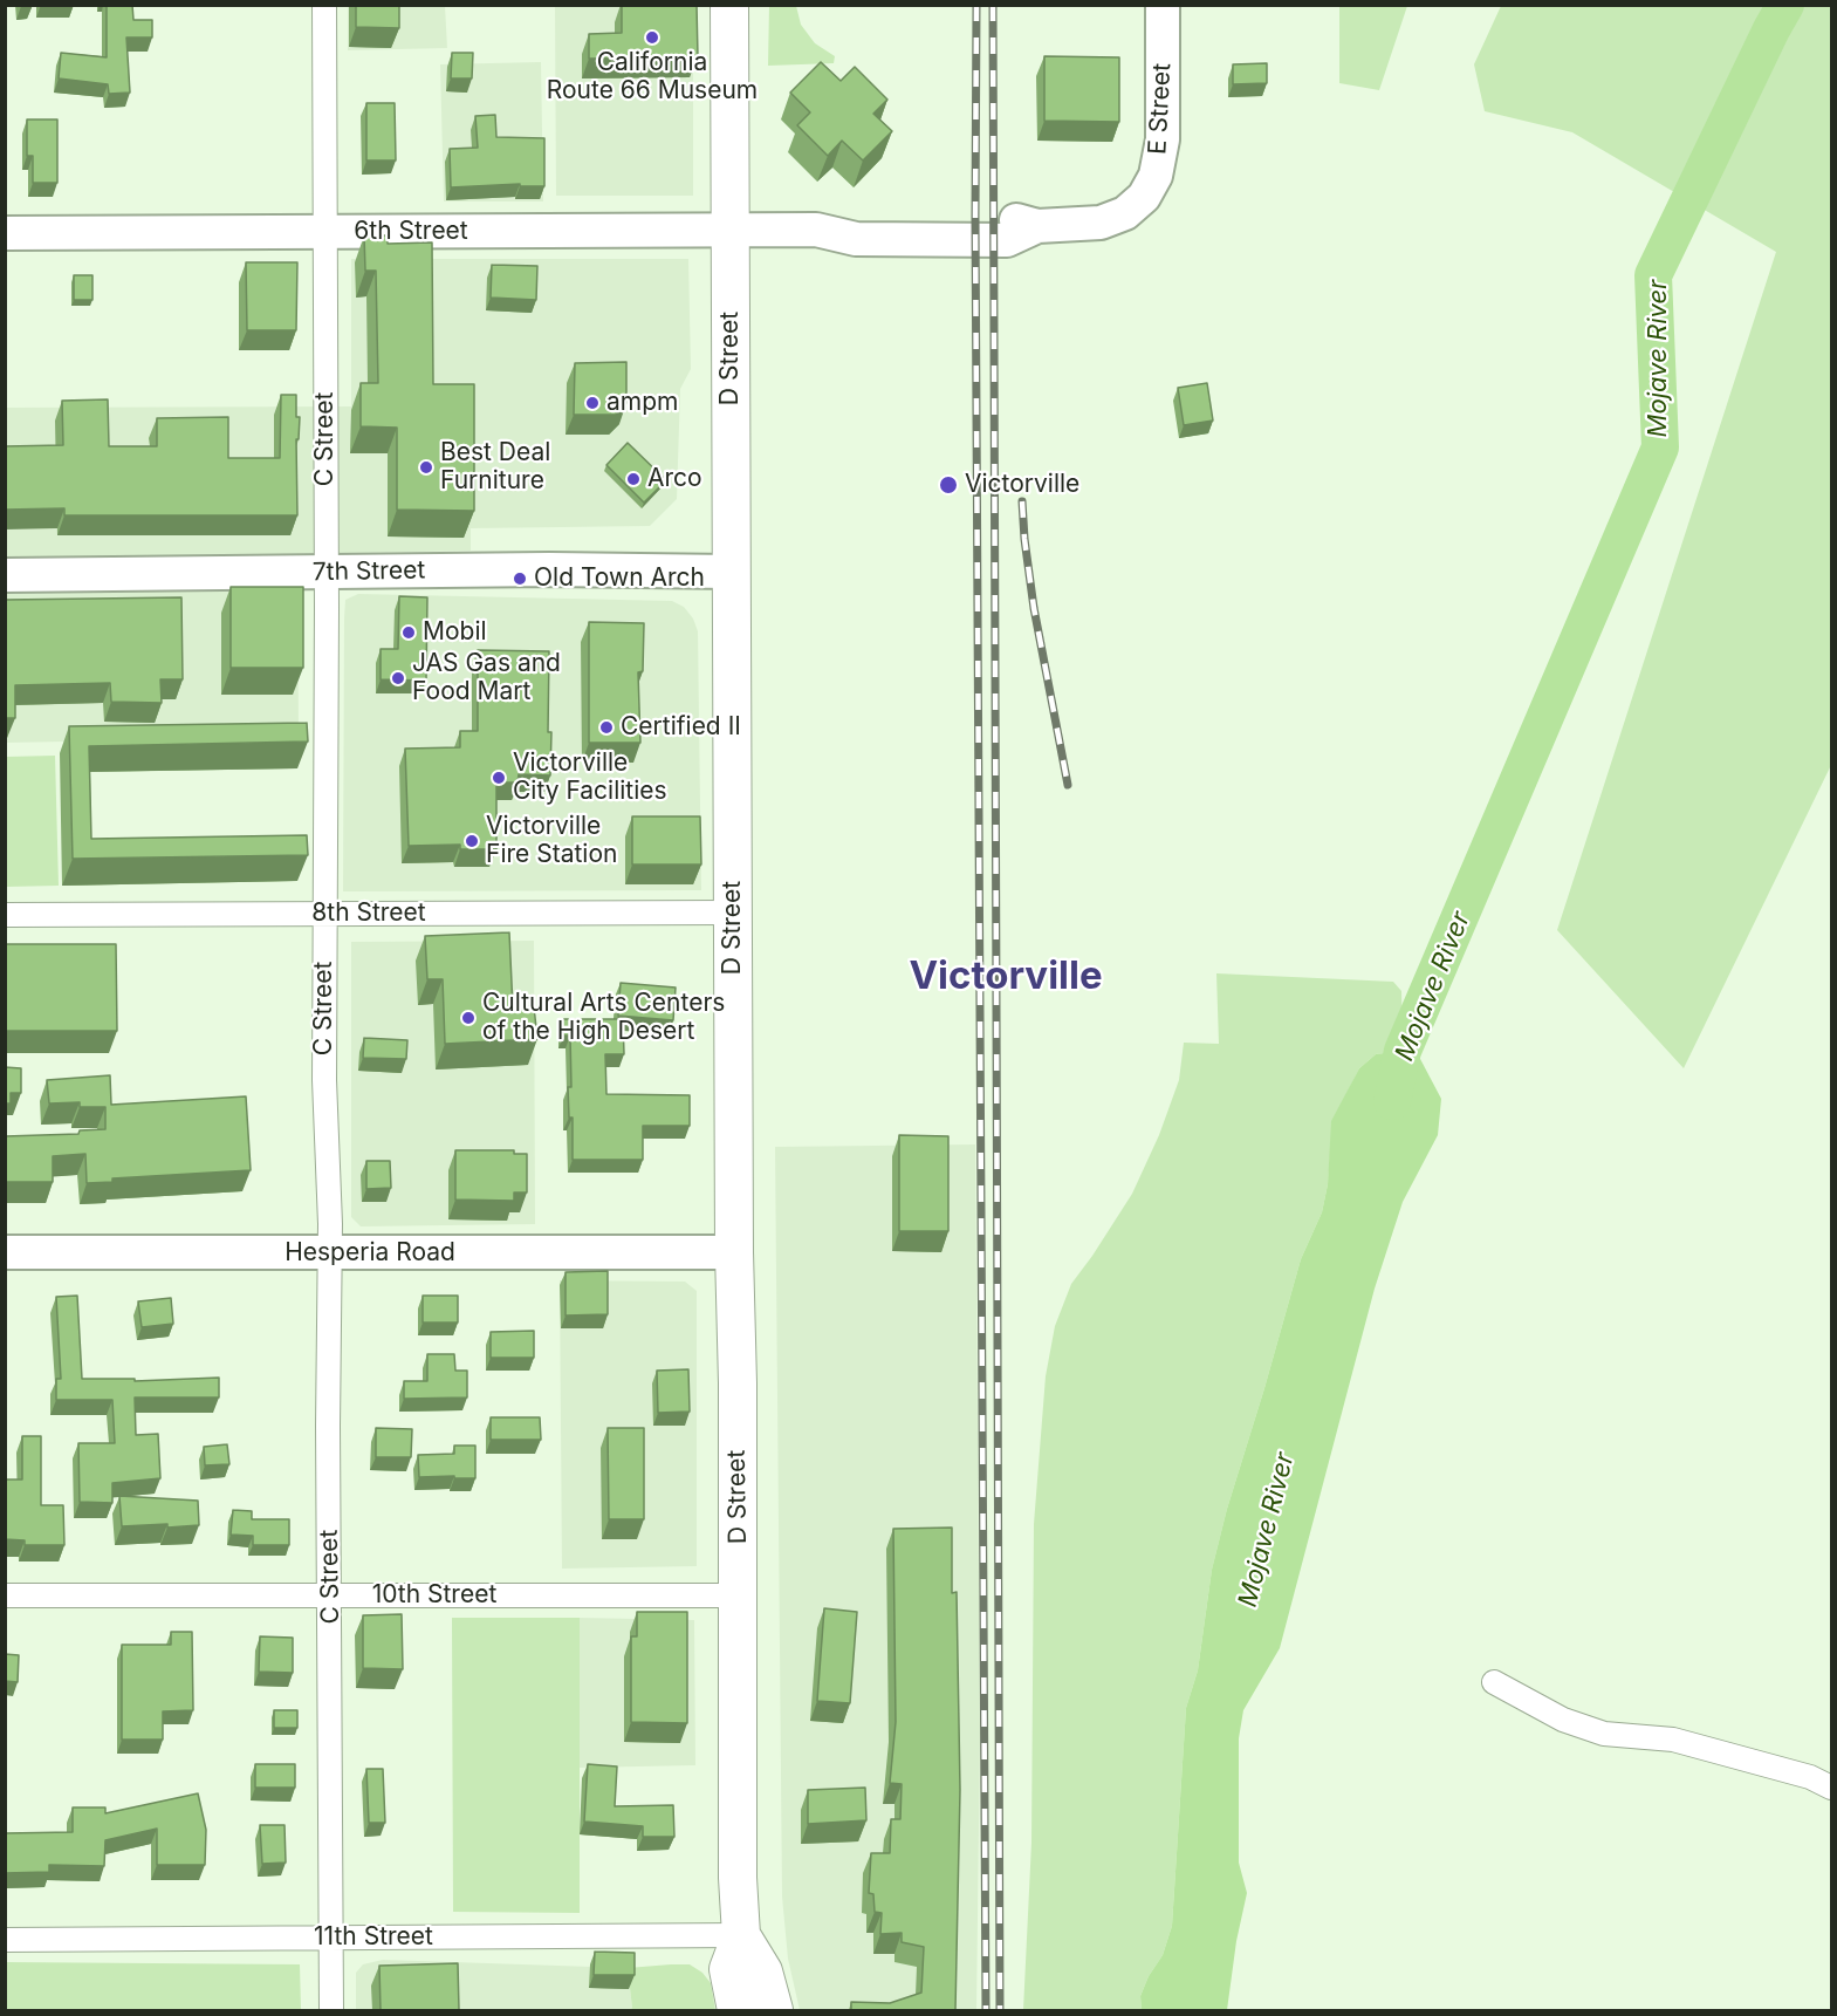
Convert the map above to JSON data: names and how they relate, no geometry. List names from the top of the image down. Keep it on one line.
{"streets":{"main road":["E Street","6th Street","D Street","7th Street","Hesperia Road"],"street":["C Street","8th Street","10th Street","11th Street"]},"crossings":[["E Street","6th Street"],["6th Street","D Street"],["6th Street","C Street"],["D Street","7th Street"],["D Street","8th Street"],["D Street","Hesperia Road"],["D Street","10th Street"],["D Street","11th Street"],["C Street","7th Street"],["C Street","8th Street"],["C Street","Hesperia Road"],["C Street","10th Street"],["C Street","11th Street"]],"districts":["Victorville"],"water":["Mojave River"],"places":["California Route 66 Museum","ampm","Best Deal Furniture","Arco","Victorville","Old Town Arch","Mobil","JAS Gas and Food Mart","Certified II","Victorville City Facilities","Victorville Fire Station","Cultural Arts Centers of the High Desert"]}
